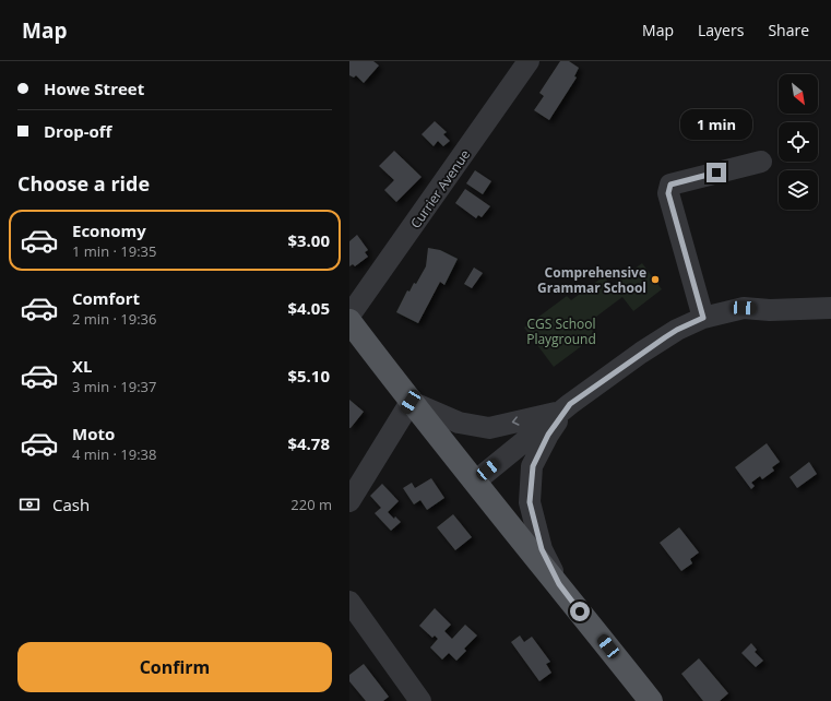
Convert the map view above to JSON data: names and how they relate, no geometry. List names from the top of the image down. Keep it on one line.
{"streets":{"street":["Currier Avenue"]},"parks":["CGS School Playground"],"places":["Comprehensive Grammar School"],"north":"bottom right","page":{"header":"Map","nav":["Map","Layers","Share"],"banner":["Howe Street","Drop-off"],"bubble":"1 min","heading":"Choose a ride","list":[{"name":"Economy","note":"1 min · 19:35","value":"$3.00"},{"name":"Comfort","note":"2 min · 19:36","value":"$4.05"},{"name":"XL","note":"3 min · 19:37","value":"$5.10"},{"name":"Moto","note":"4 min · 19:38","value":"$4.78"}],"pay":["Cash","220 m"],"buttons":"Confirm"}}
